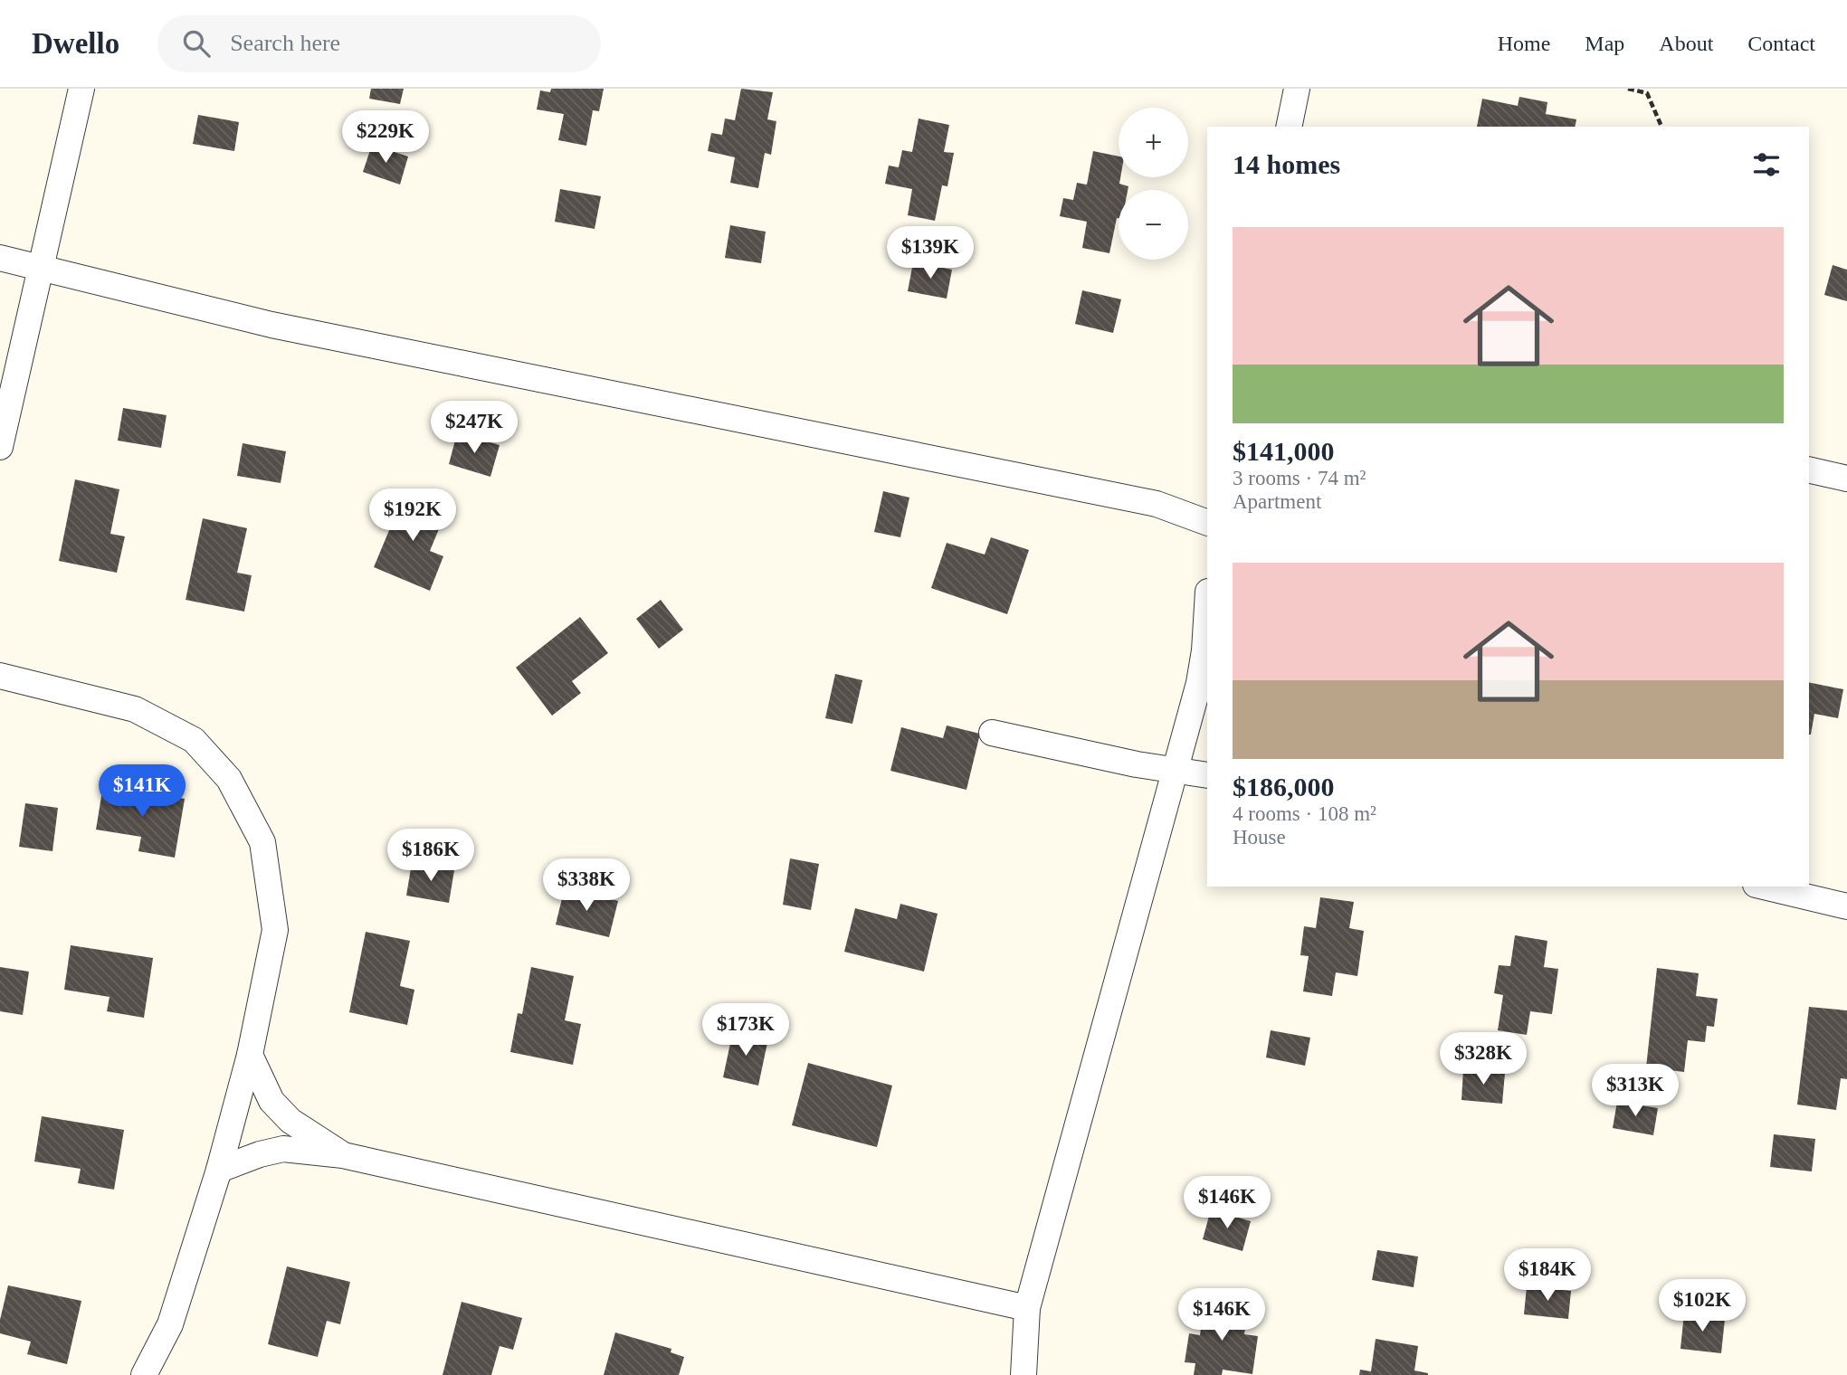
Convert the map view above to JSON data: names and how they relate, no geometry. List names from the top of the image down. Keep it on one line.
{"page":{"header":"Dwello","search":"Search here","nav":["Home","Map","About","Contact"],"map_buttons":["+","−"],"price":["$229K","$139K","$247K","$192K","$141K","$186K","$338K","$173K","$328K","$313K","$146K","$184K","$102K","$146K"],"heading":"14 homes","list":[{"name":"$141,000","note":"3 rooms · 74 m² · Apartment"},{"name":"$186,000","note":"4 rooms · 108 m² · House"}]}}
